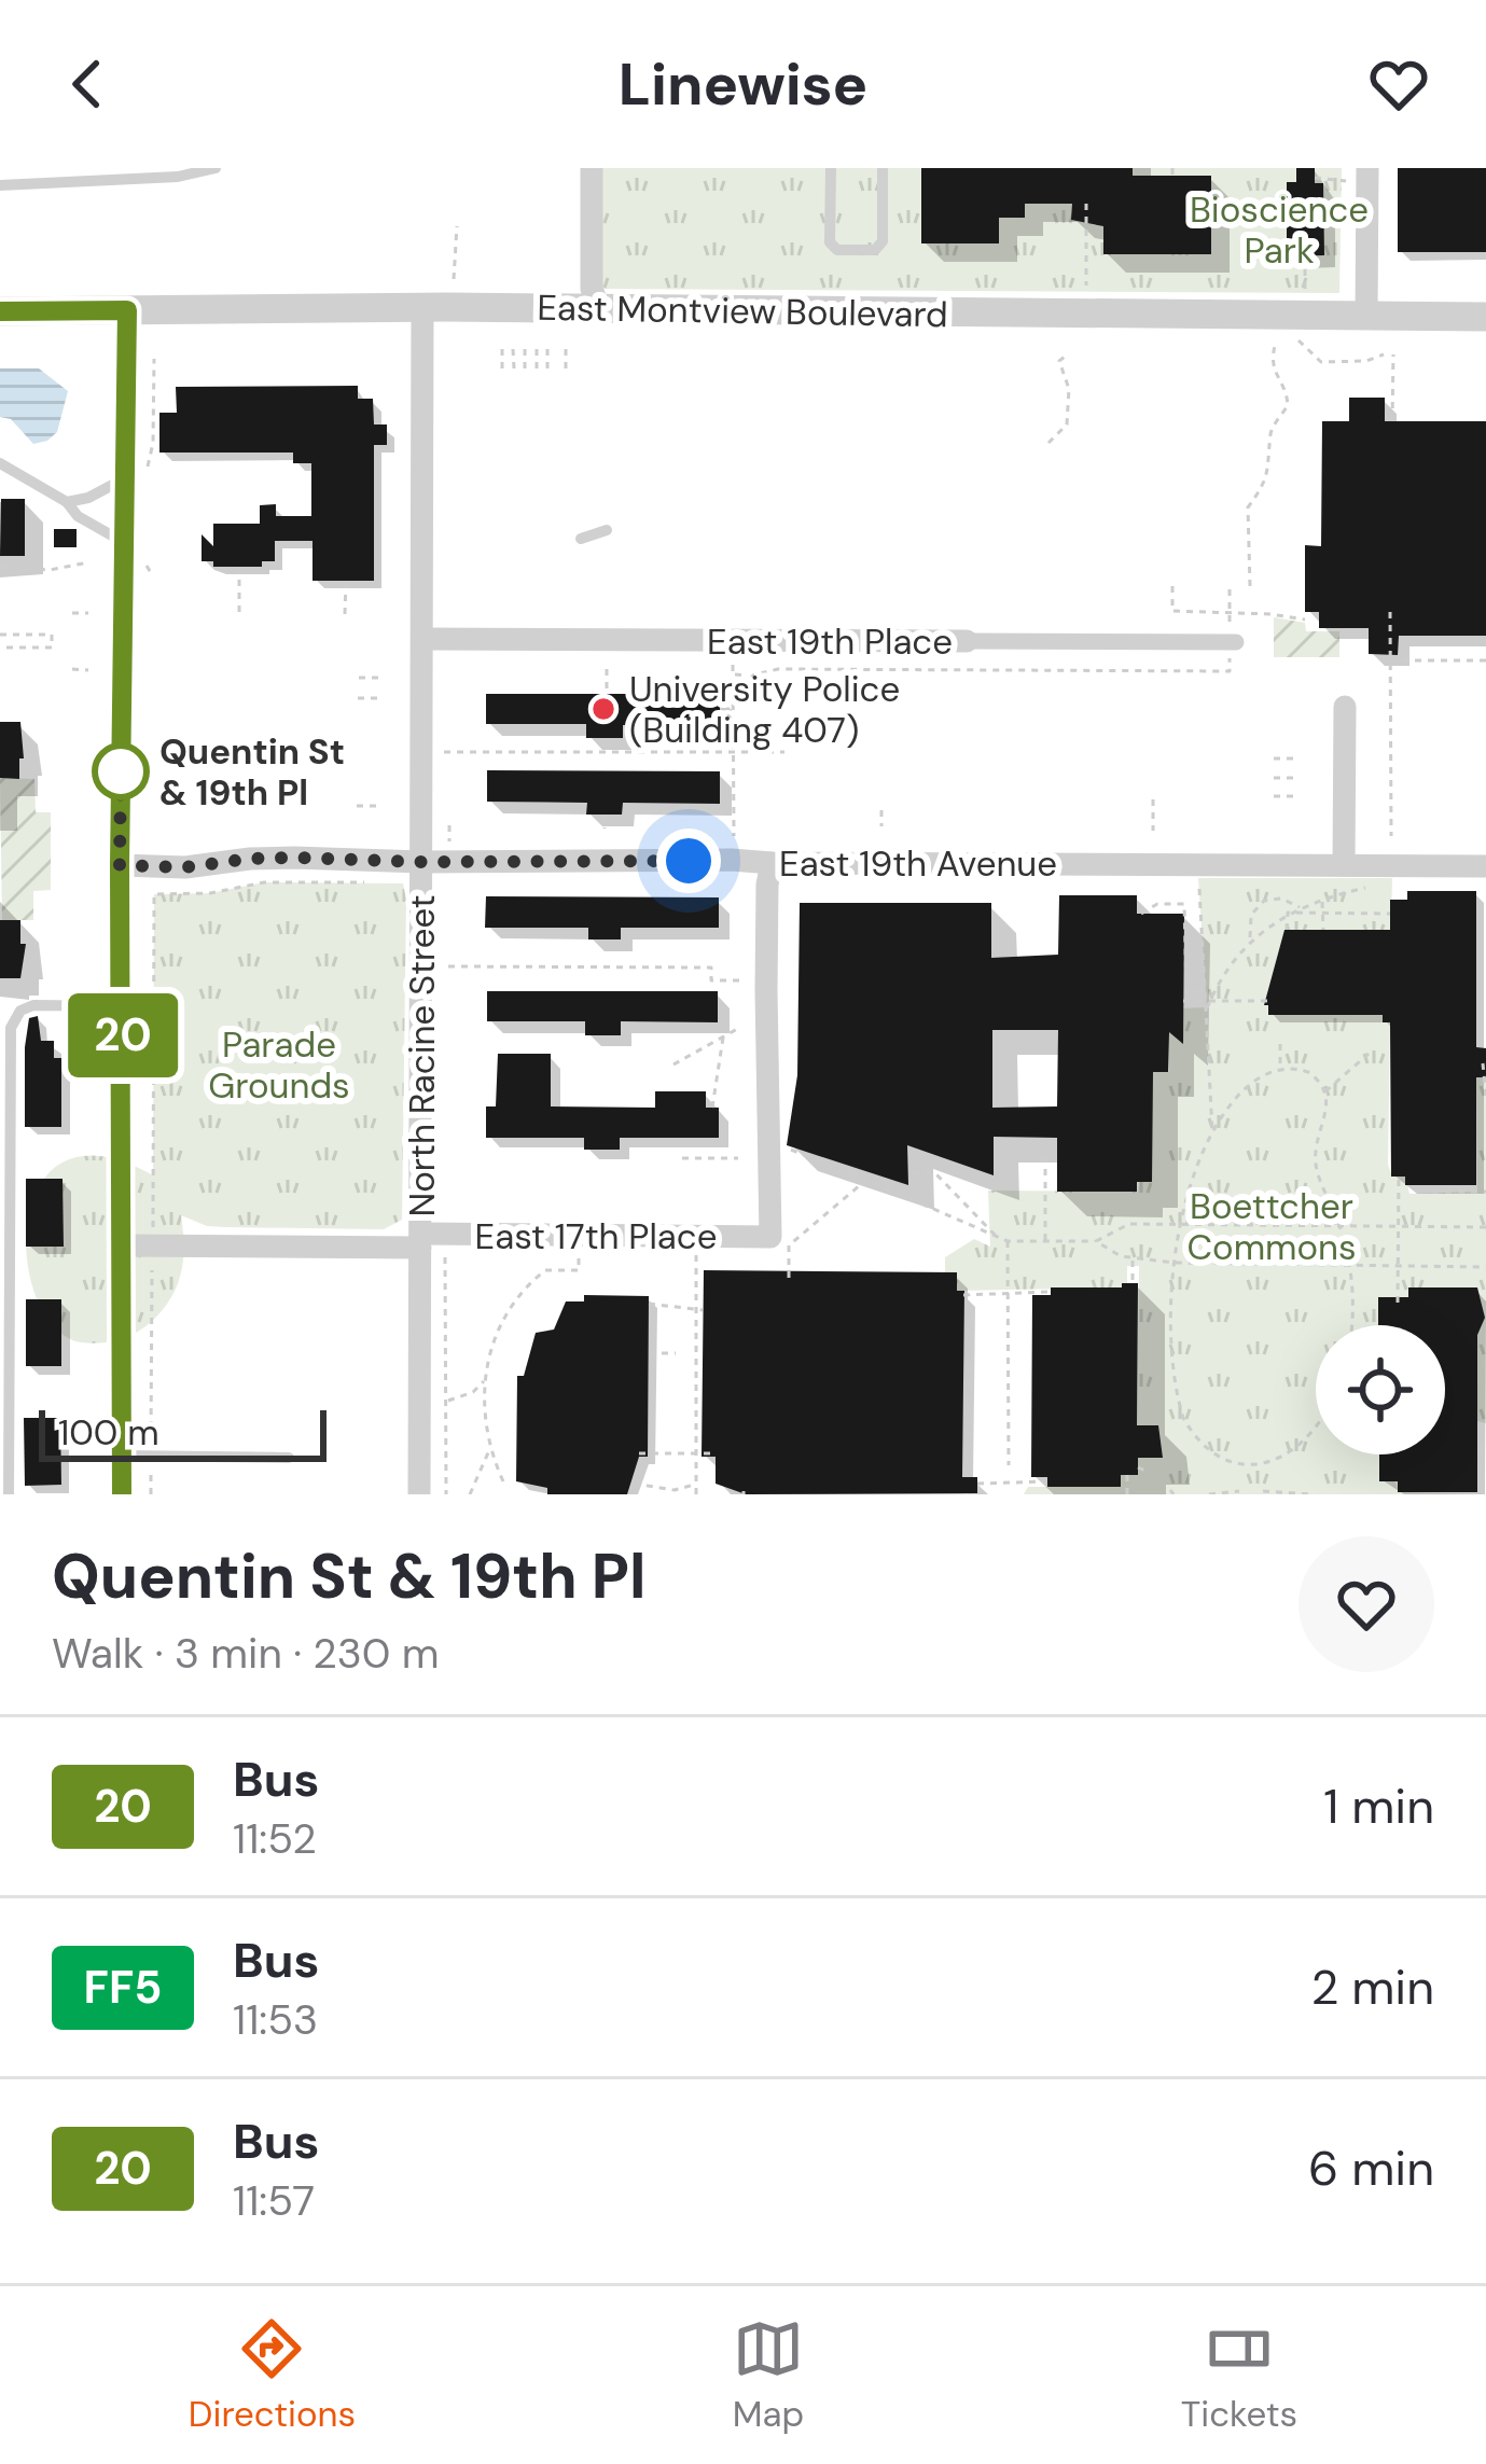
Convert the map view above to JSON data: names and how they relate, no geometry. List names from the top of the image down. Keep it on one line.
{"streets":{"street":["East Montview Boulevard","East 19th Place","East 19th Avenue","North Racine Street","East 17th Place"]},"crossings":[["East Montview Boulevard","North Racine Street"],["East 19th Place","North Racine Street"],["East 19th Avenue","North Racine Street"],["North Racine Street","East 17th Place"]],"parks":["Bioscience Park","Parade Grounds","Boettcher Commons"],"places":["University Police (Building 407)","Quentin St & 19th Pl"],"lines":["bus line 20"],"scale_bar":"100 m","page":{"header":"Linewise","on_map":"20","scale":"100 m","heading":["Quentin St & 19th Pl","Walk · 3 min · 230 m"],"list":[{"mark":"20","name":"Bus","note":"11:52","value":"1 min"},{"mark":"FF5","name":"Bus","note":"11:53","value":"2 min"},{"mark":"20","name":"Bus","note":"11:57","value":"6 min"}],"tabs":["Directions","Map","Tickets"]}}
